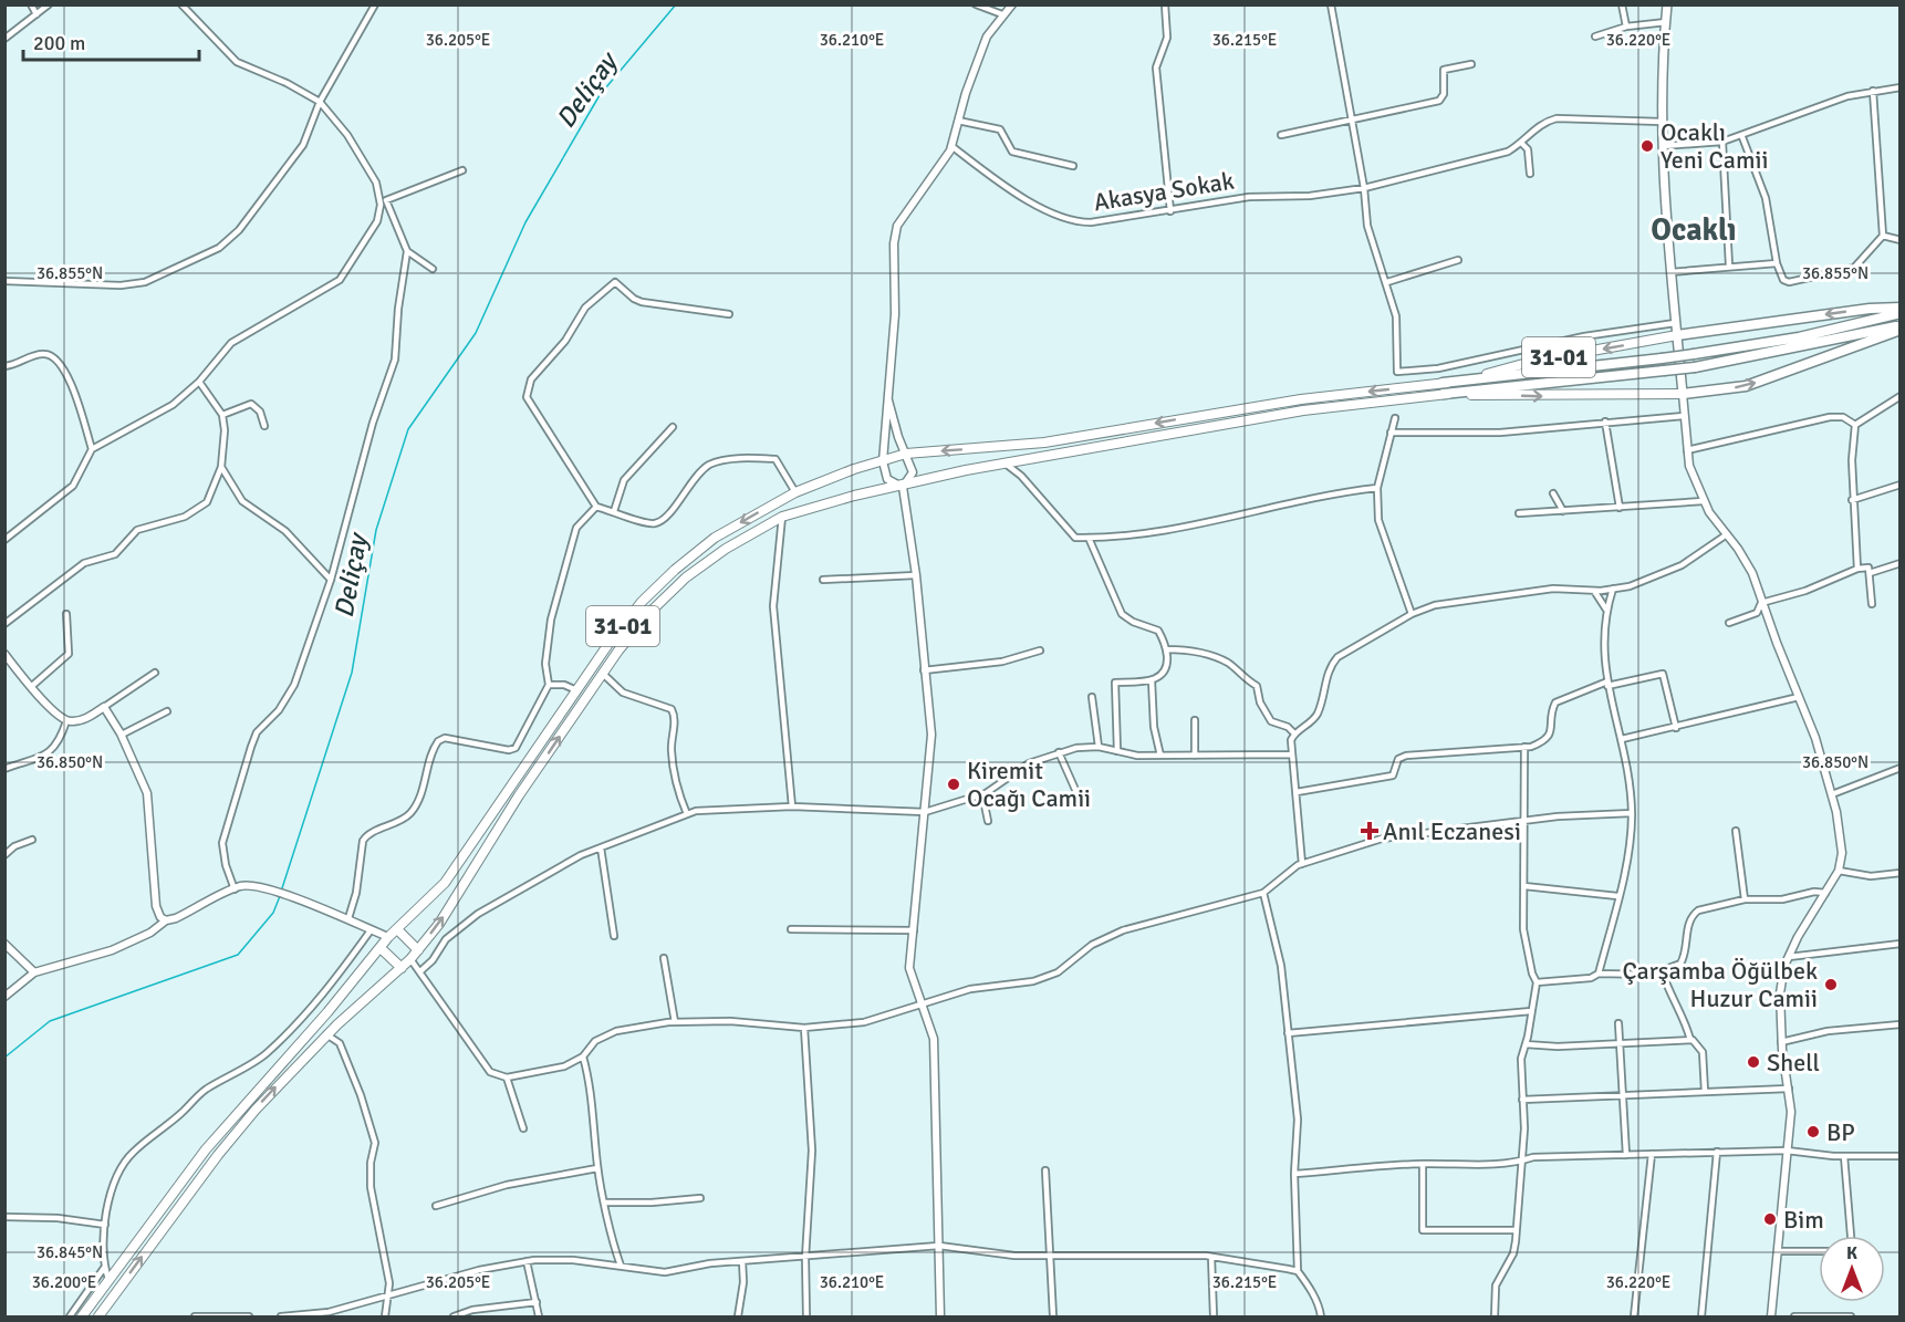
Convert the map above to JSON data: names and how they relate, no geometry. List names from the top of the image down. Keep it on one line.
{"streets":{"highway":["31-01"],"street":["Akasya Sokak"]},"districts":["Ocaklı"],"water":["Deliçay"],"places":{"other":["Ocaklı Yeni Camii","Kiremit Ocağı Camii","Çarşamba Öğülbek Huzur Camii","Shell","BP","Bim"],"health":["Anıl Eczanesi"]},"scale_bar":"200 m","north":"top","coordinates":["36.205°E","36.210°E","36.215°E","36.220°E","36.855°N","36.850°N","36.845°N","36.200°E"]}
